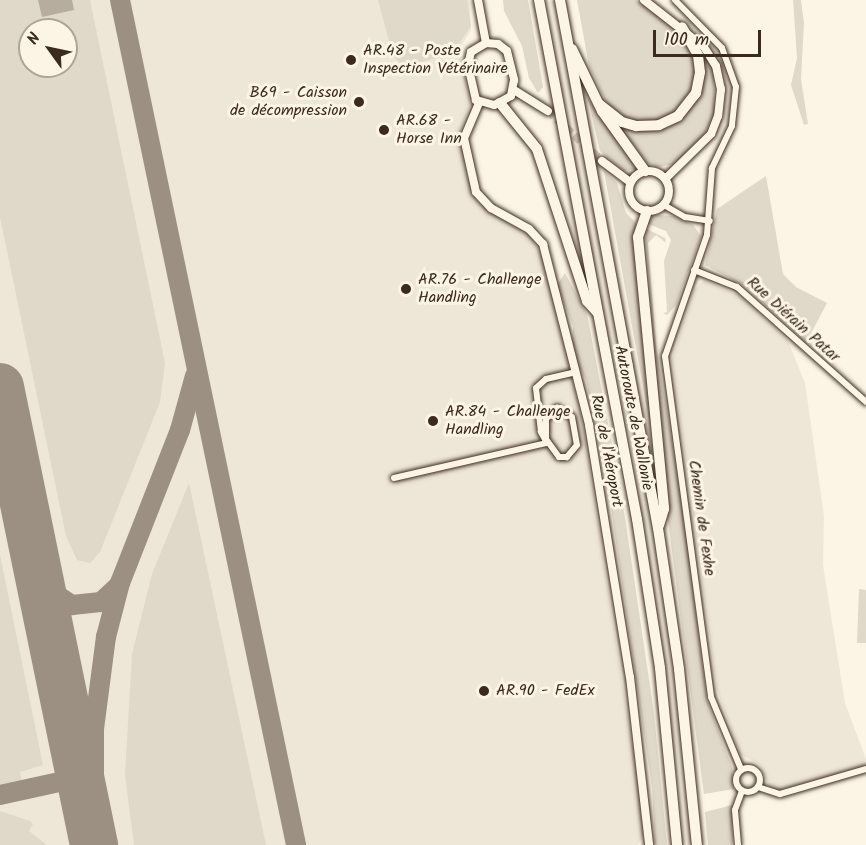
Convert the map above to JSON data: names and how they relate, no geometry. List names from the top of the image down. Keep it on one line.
{"streets":{"highway":["Autoroute de Wallonie"],"street":["Rue Diérain Patar","Rue de l'Aéroport","Chemin de Fexhe"]},"crossings":[["Rue Diérain Patar","Chemin de Fexhe"]],"places":["AR.48 - Poste Inspection Vétérinaire","B69 - Caisson de décompression","AR.68 - Horse Inn","AR.76 - Challenge Handling","AR.84 - Challenge Handling","AR.90 - FedEx"],"scale_bar":"100 m","north":"top left"}
